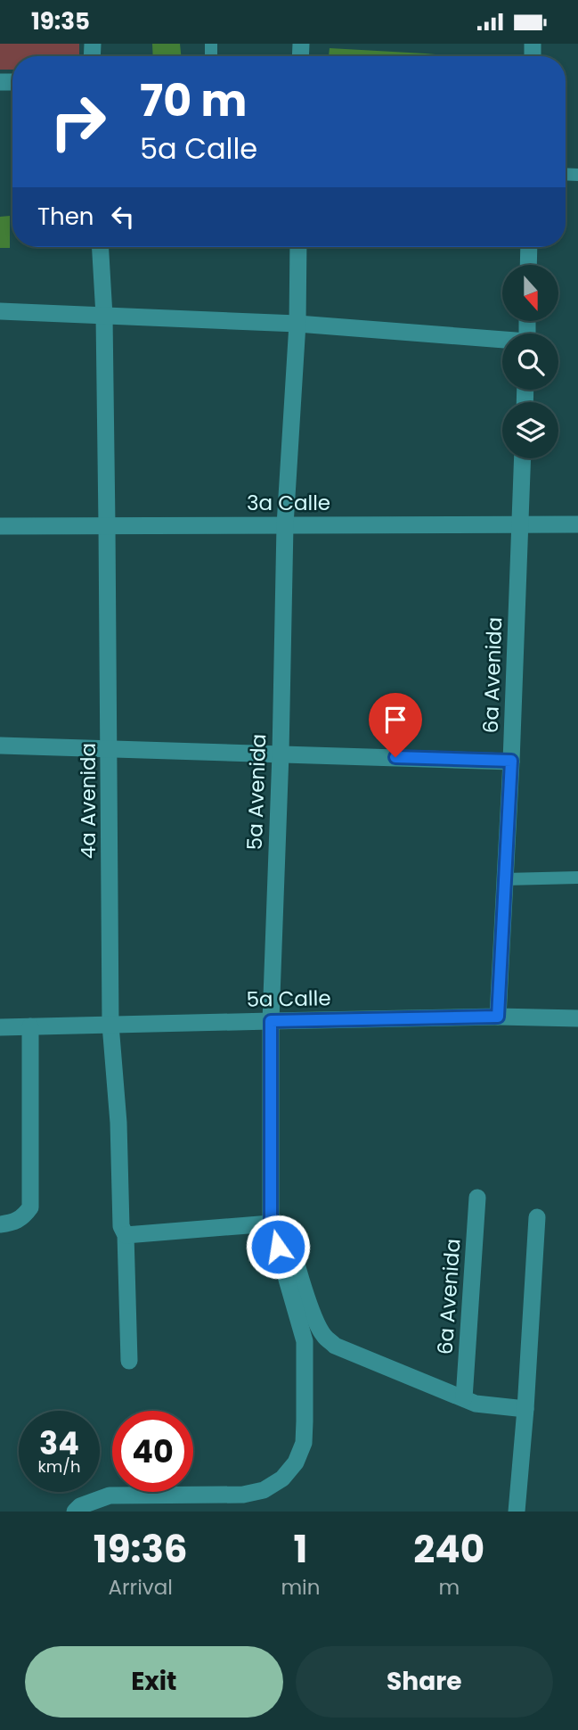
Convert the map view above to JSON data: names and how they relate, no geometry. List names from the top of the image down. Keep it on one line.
{"streets":{"street":["3a Calle","6a Avenida","5a Avenida","4a Avenida","5a Calle"]},"crossings":[["3a Calle","6a Avenida"],["3a Calle","5a Avenida"],["3a Calle","4a Avenida"],["6a Avenida","5a Calle"],["5a Avenida","5a Calle"],["4a Avenida","5a Calle"]],"north":"bottom","page":{"status":"19:35","turn":["70 m","5a Calle"],"then":"Then","speed":"34 km/h","limit":"40","eta":["19:36","Arrival","1","min","240","m"],"buttons":["Exit","Share"]}}
